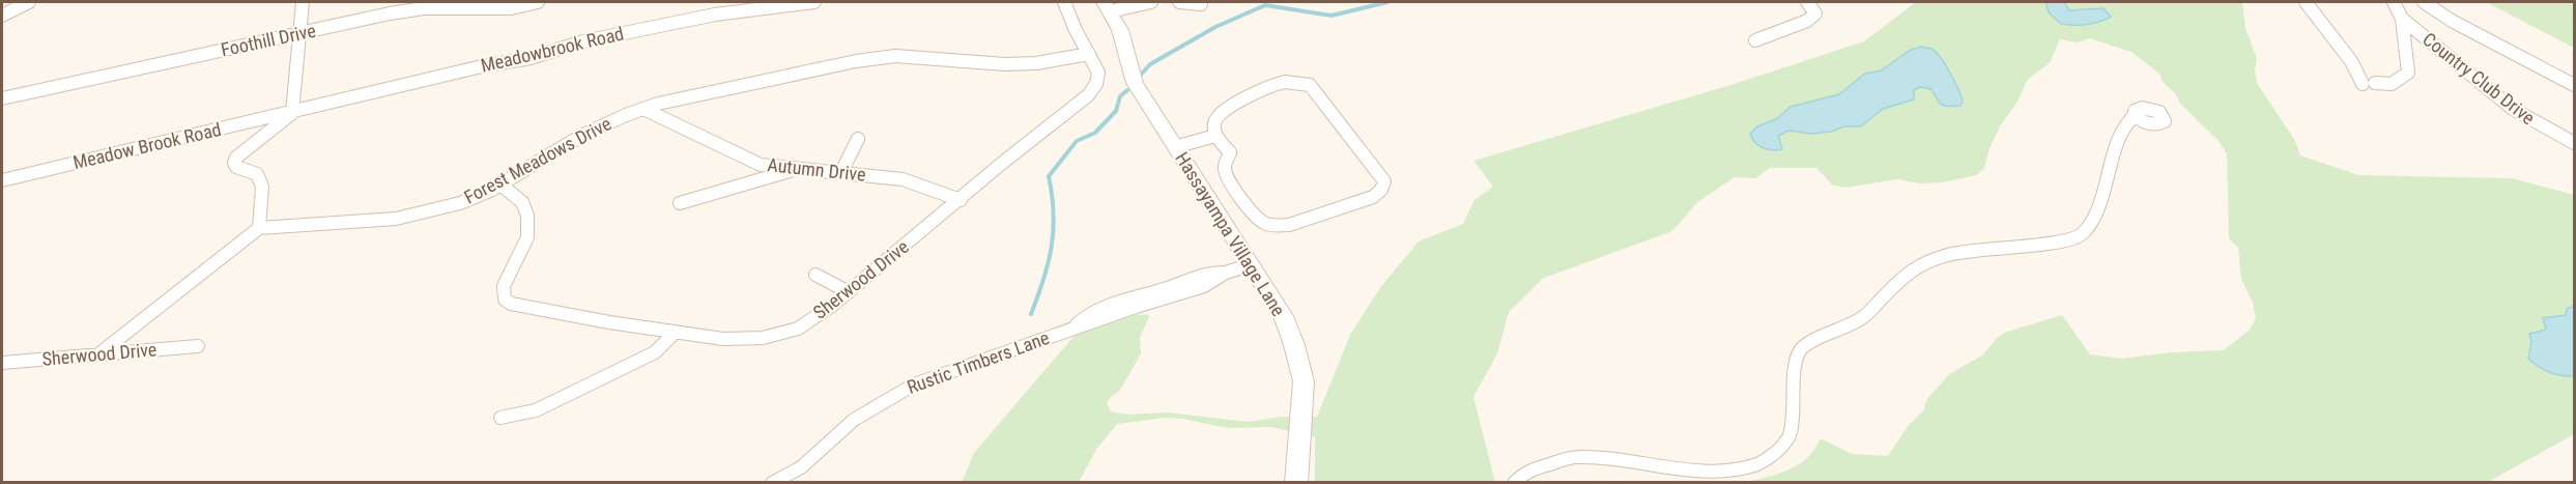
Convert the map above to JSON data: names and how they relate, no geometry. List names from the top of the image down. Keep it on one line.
{"streets":{"street":["Foothill Drive","Meadowbrook Road","Country Club Drive","Meadow Brook Road","Forest Meadows Drive","Autumn Drive","Hassayampa Village Lane","Sherwood Drive","Rustic Timbers Lane"]},"crossings":[["Meadowbrook Road","Meadow Brook Road"],["Forest Meadows Drive","Autumn Drive"],["Forest Meadows Drive","Sherwood Drive"],["Autumn Drive","Sherwood Drive"],["Hassayampa Village Lane","Rustic Timbers Lane"]]}
